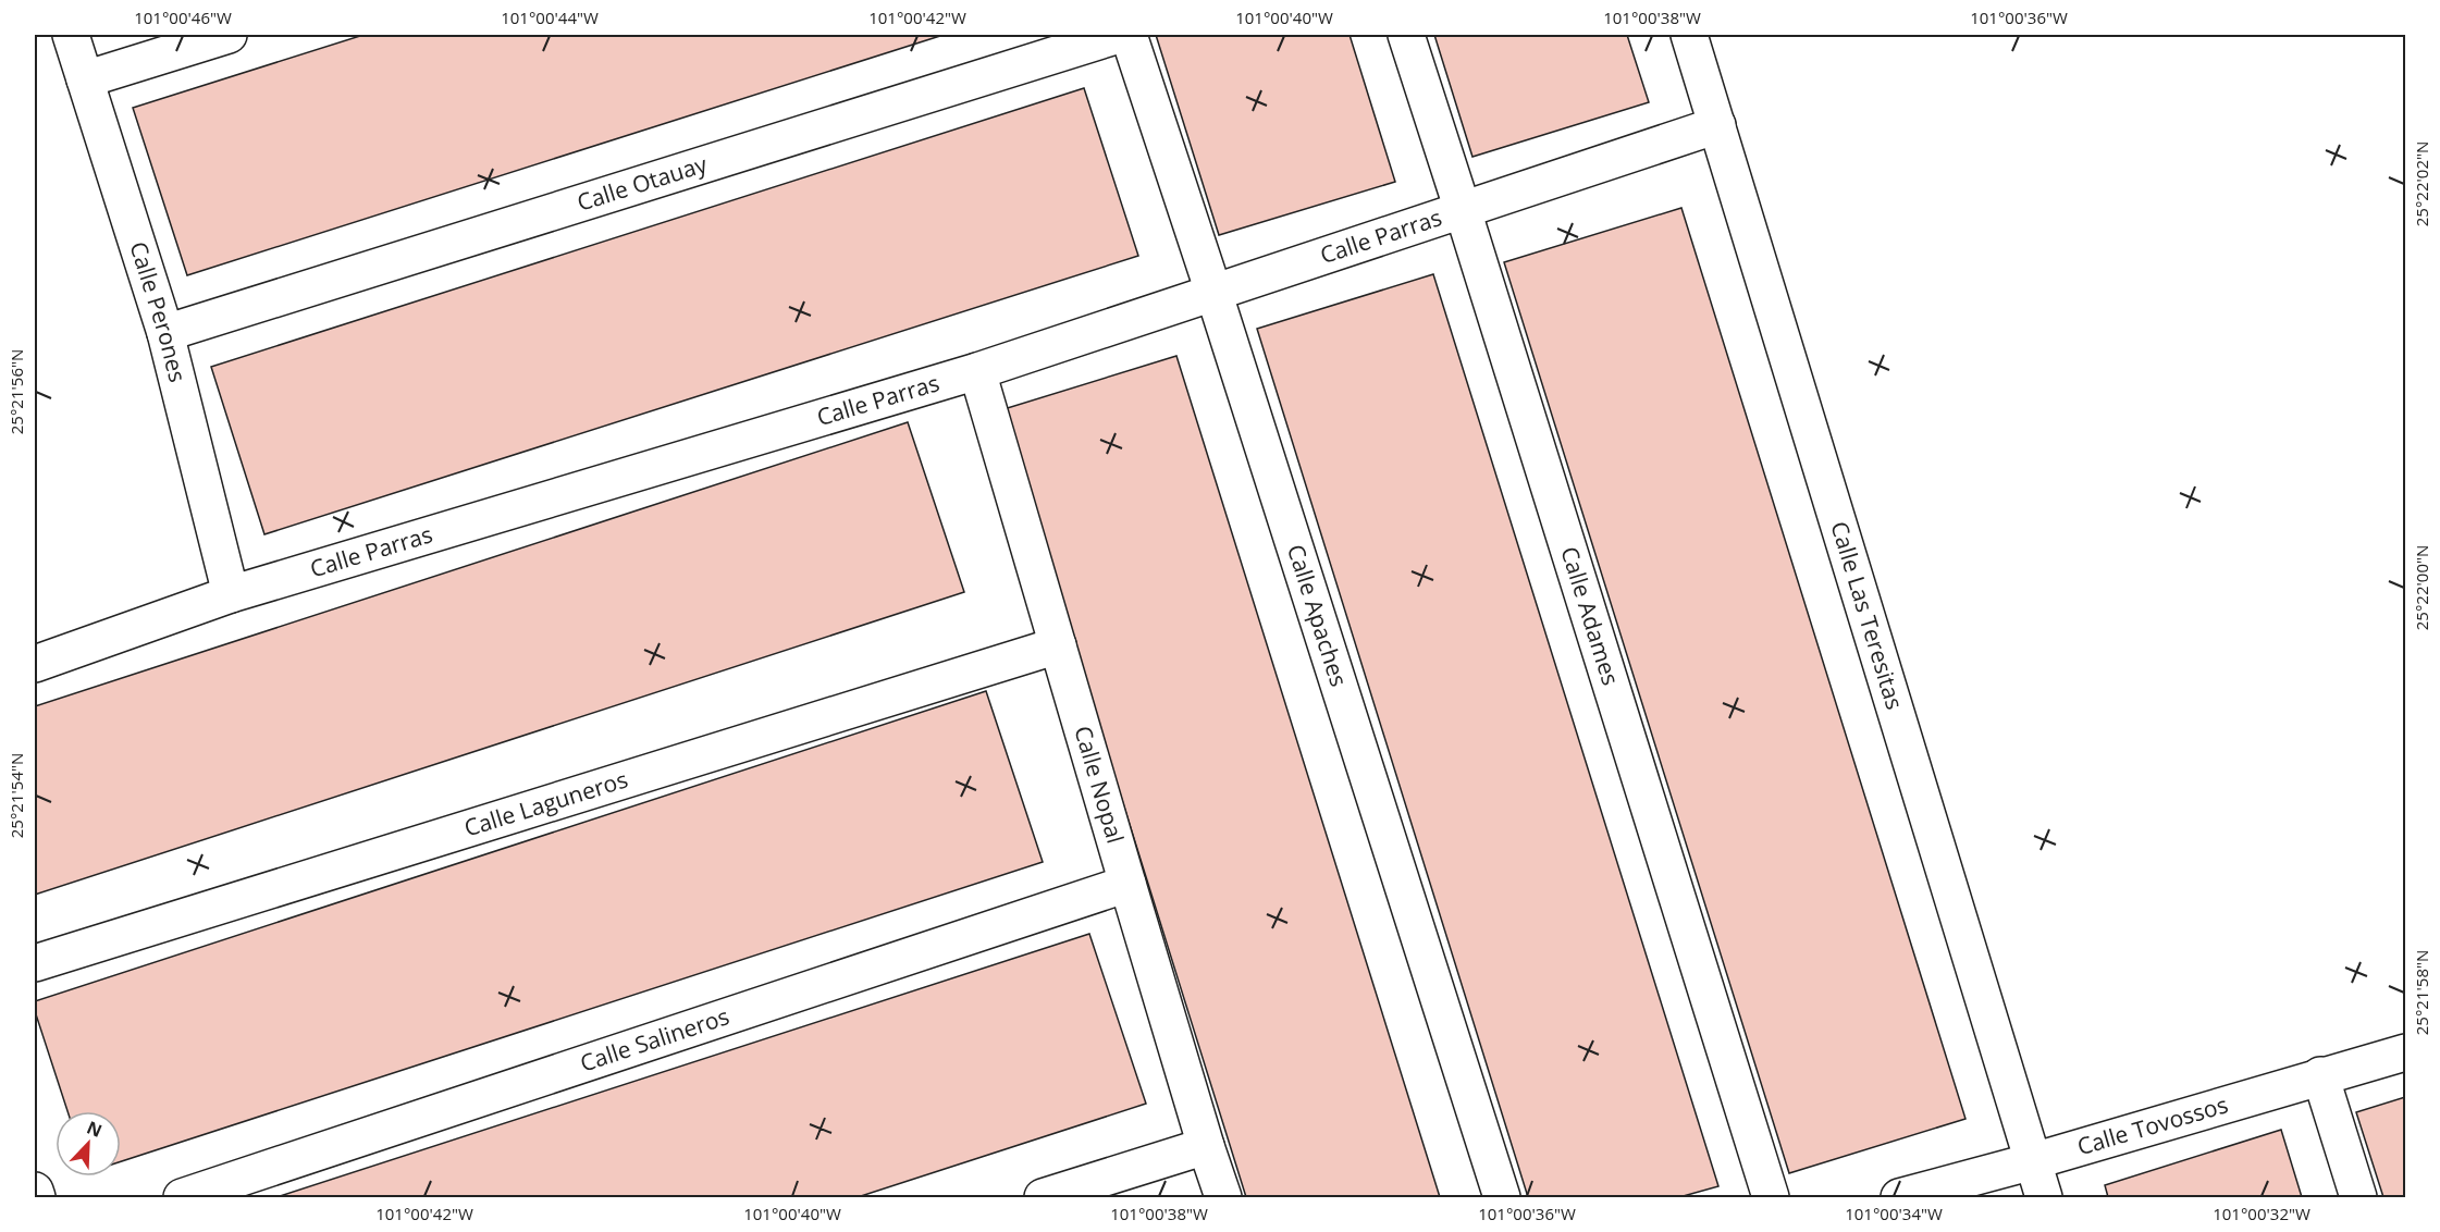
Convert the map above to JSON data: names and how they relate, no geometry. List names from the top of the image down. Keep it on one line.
{"streets":{"street":["Calle Otauay","Calle Parras","Calle Perones","Calle Apaches","Calle Adames","Calle Las Teresitas","Calle Nopal","Calle Laguneros","Calle Salineros","Calle Tovossos"]},"crossings":[["Calle Otauay","Calle Perones"],["Calle Parras","Calle Perones"],["Calle Parras","Calle Apaches"],["Calle Parras","Calle Adames"],["Calle Parras","Calle Las Teresitas"],["Calle Parras","Calle Nopal"],["Calle Las Teresitas","Calle Tovossos"],["Calle Nopal","Calle Laguneros"],["Calle Nopal","Calle Salineros"]],"north":"top right","coordinates":["101°00'46\"W","101°00'44\"W","101°00'42\"W","101°00'40\"W","101°00'38\"W","101°00'36\"W","25°22'02\"N","25°21'56\"N","25°22'00\"N","25°21'54\"N","25°21'58\"N","101°00'34\"W","101°00'32\"W"]}
